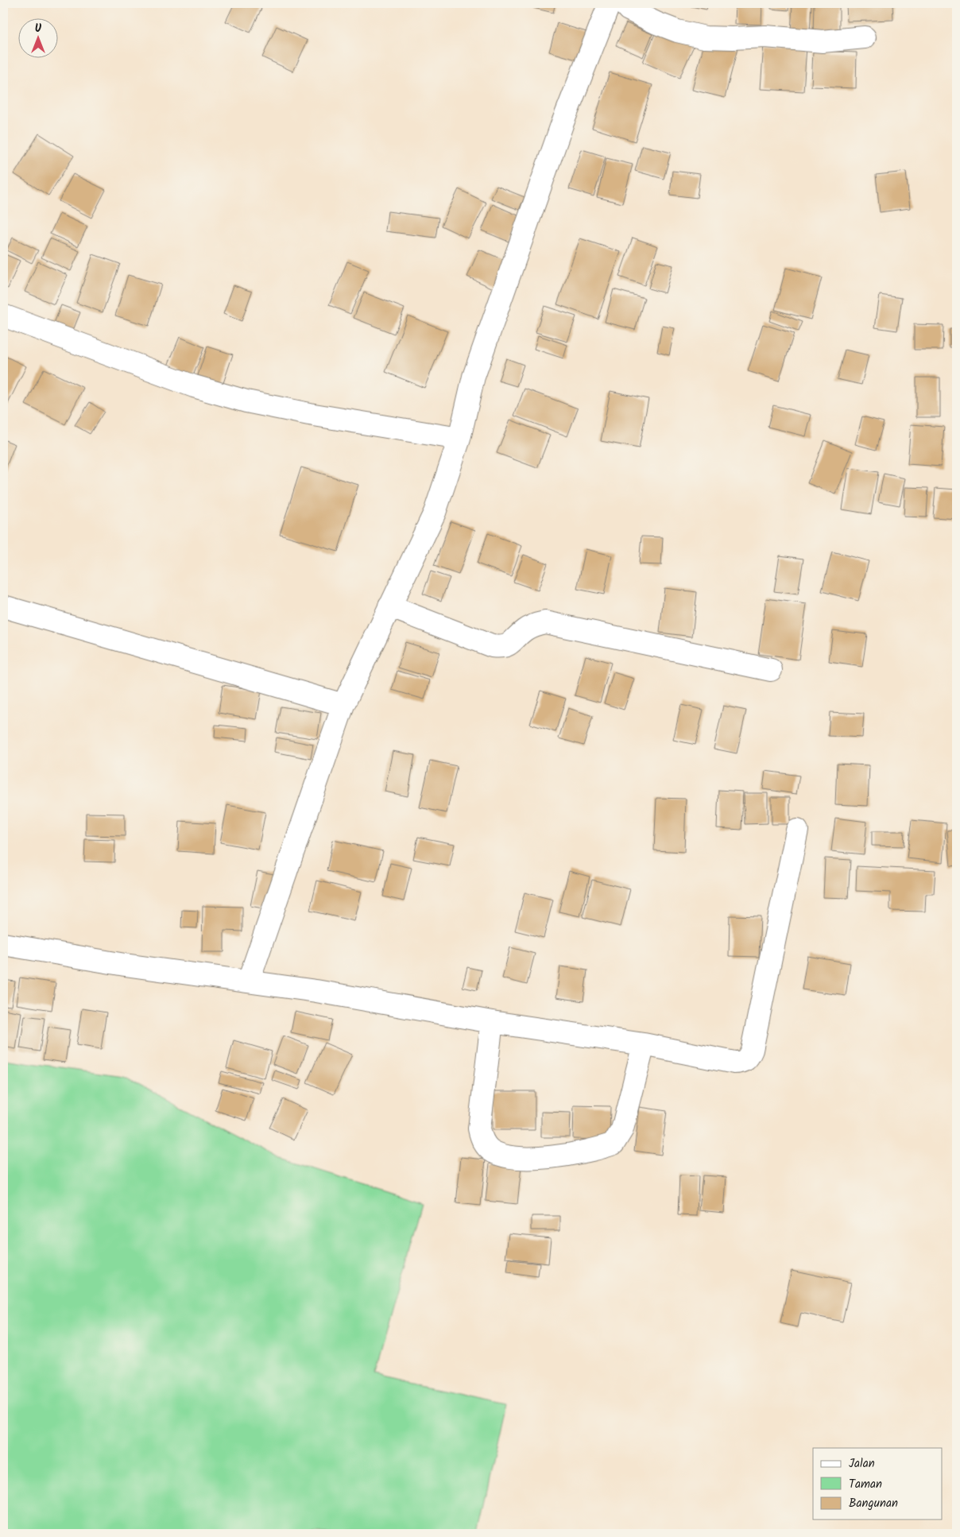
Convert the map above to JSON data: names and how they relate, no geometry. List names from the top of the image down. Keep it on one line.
{"legend":["Jalan","Taman","Bangunan"],"north":"top"}
